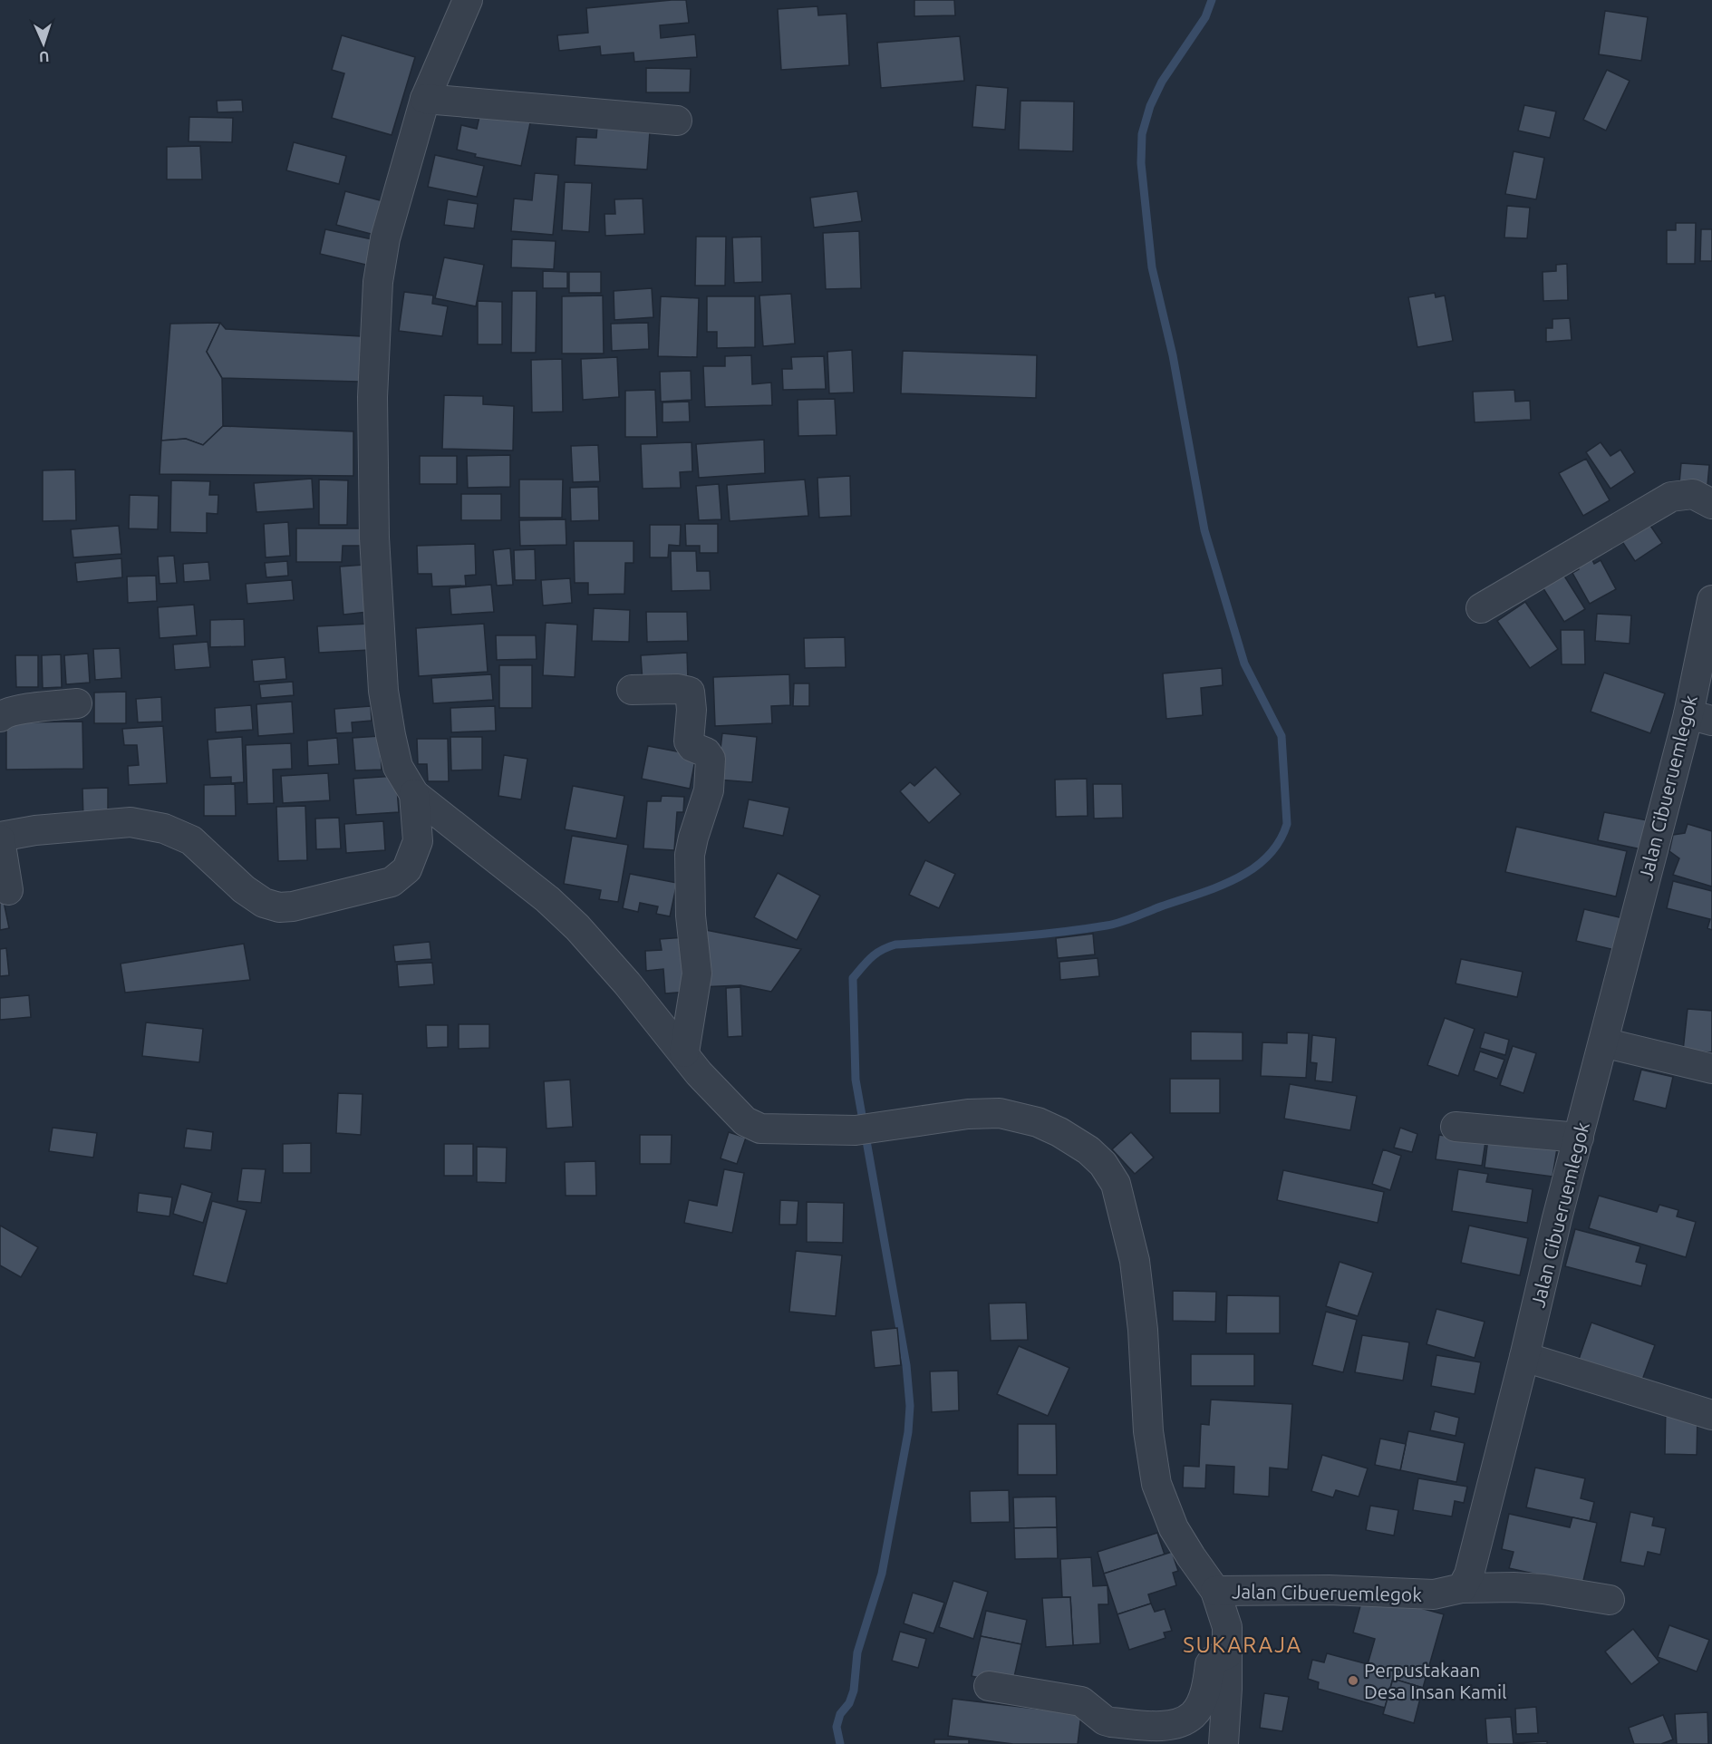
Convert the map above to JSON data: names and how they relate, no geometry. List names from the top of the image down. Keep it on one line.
{"streets":{"street":["Jalan Cibueruemlegok"]},"districts":["SUKARAJA"],"places":["Perpustakaan Desa Insan Kamil"],"north":"bottom"}
